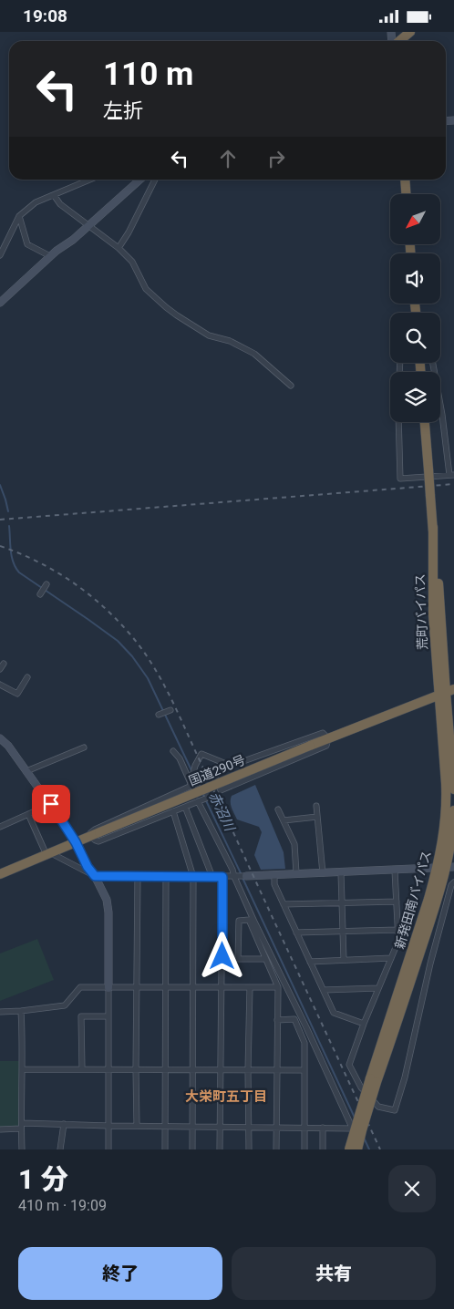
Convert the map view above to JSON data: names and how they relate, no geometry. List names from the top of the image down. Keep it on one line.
{"streets":{"highway":["荒町バイパス","国道290号","新発田南バイパス"]},"crossings":[["荒町バイパス","国道290号"],["荒町バイパス","新発田南バイパス"],["国道290号","新発田南バイパス"]],"districts":["大栄町五丁目"],"water":["赤沼川"],"north":"bottom left","page":{"status":"19:08","turn":["110 m","左折"],"heading":["1 分","410 m · 19:09"],"buttons":["終了","共有"]}}
